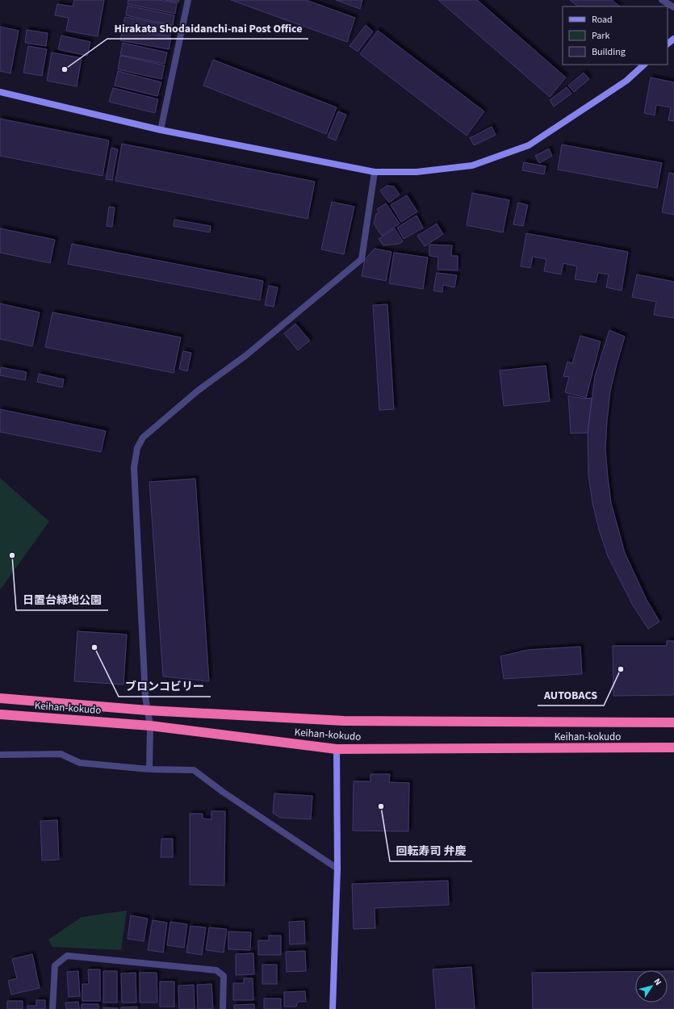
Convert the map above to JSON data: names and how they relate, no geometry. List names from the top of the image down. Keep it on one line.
{"streets":{"highway":["Keihan-kokudo"]},"places":["Hirakata Shodaidanchi-nai Post Office","日置台緑地公園","ブロンコビリー","AUTOBACS","回転寿司 弁慶"],"legend":["Road","Park","Building"],"north":"top right"}
